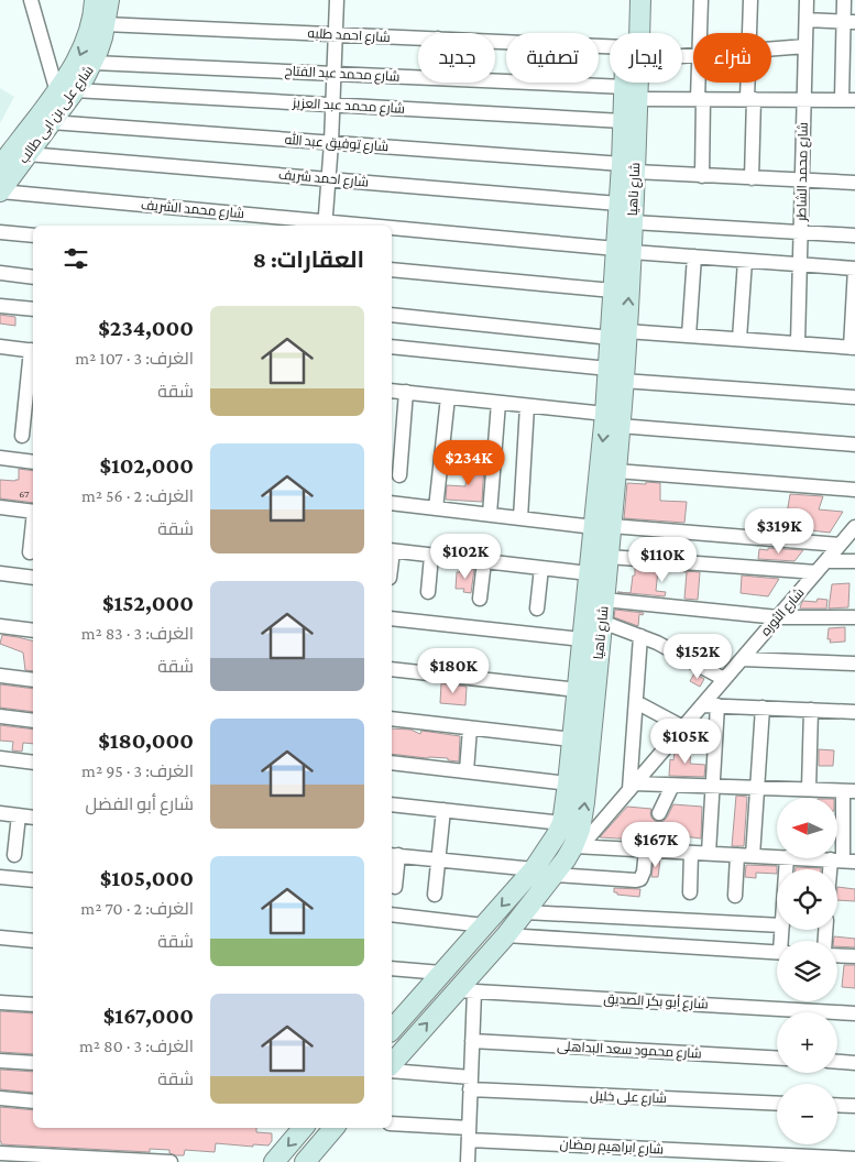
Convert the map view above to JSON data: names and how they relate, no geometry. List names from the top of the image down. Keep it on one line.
{"streets":{"main road":["شارع على بن ابى طالب","شارع ناهيا"],"street":["شارع احمد طلبه","شارع محمد عبد الفتاح","شارع محمد عبد العزيز","شارع توفيق عبد الله","شارع محمد الشاطر","شارع احمد شريف","شارع محمد الشريف","شارع الثوره","شارع أبو بكر الصديق","شارع محمود سعد البداهلى","شارع على خليل","شارع ابراهيم رمضان"]},"crossings":[["شارع احمد طلبه","شارع على بن ابى طالب"],["شارع احمد طلبه","شارع محمد الشاطر"],["شارع محمد عبد الفتاح","شارع على بن ابى طالب"],["شارع محمد عبد الفتاح","شارع محمد الشاطر"],["شارع محمد عبد الفتاح","شارع ناهيا"],["شارع محمد عبد العزيز","شارع على بن ابى طالب"],["شارع محمد عبد العزيز","شارع ناهيا"],["شارع على بن ابى طالب","شارع توفيق عبد الله"],["شارع على بن ابى طالب","شارع احمد شريف"],["شارع على بن ابى طالب","شارع محمد الشريف"],["شارع توفيق عبد الله","شارع محمد الشاطر"],["شارع توفيق عبد الله","شارع ناهيا"],["شارع محمد الشاطر","شارع محمد الشريف"],["شارع احمد شريف","شارع ناهيا"],["شارع ناهيا","شارع محمد الشريف"],["شارع ناهيا","شارع الثوره"],["شارع ناهيا","شارع أبو بكر الصديق"]],"house_numbers":["67"],"north":"left","page":{"chip":["شراء","إيجار","تصفية","جديد"],"heading":"العقارات: 8","list":[{"name":"$234,000","note":"الغرف: 3 · 107 m² · شقة"},{"name":"$102,000","note":"الغرف: 2 · 56 m² · شقة"},{"name":"$152,000","note":"الغرف: 3 · 83 m² · شقة"},{"name":"$180,000","note":"الغرف: 3 · 95 m² · شارع أبو الفضل"},{"name":"$105,000","note":"الغرف: 2 · 70 m² · شقة"},{"name":"$167,000","note":"الغرف: 3 · 80 m² · شقة"}],"price":["$234K","$319K","$102K","$110K","$152K","$180K","$105K","$167K"],"map_buttons":["+","−"]}}
